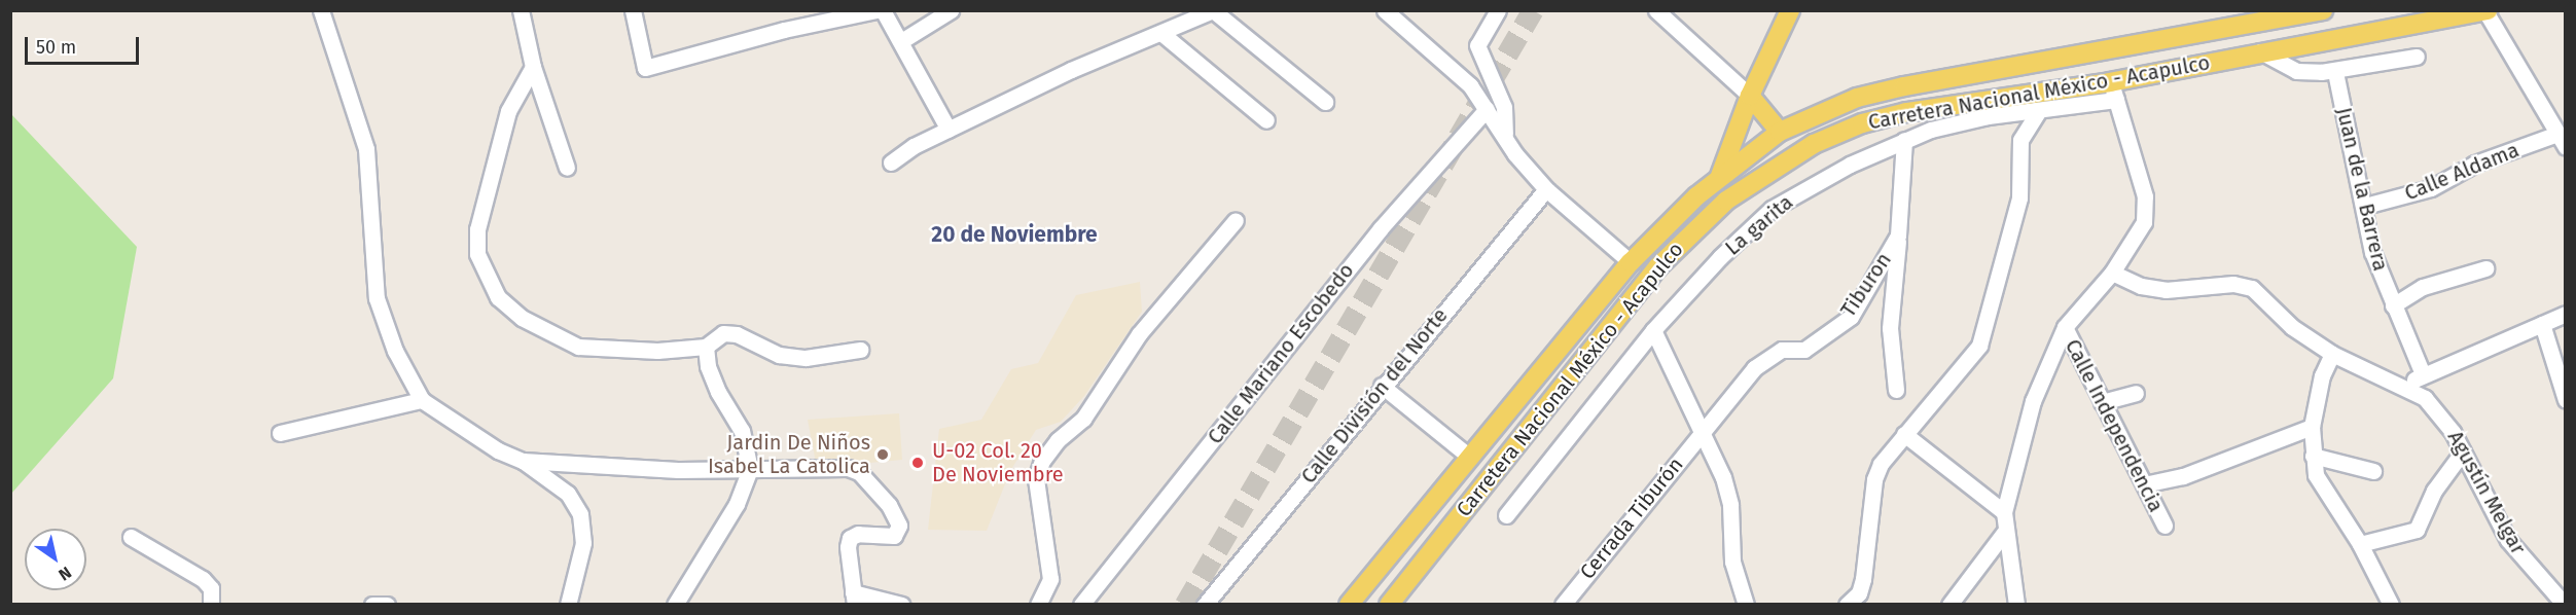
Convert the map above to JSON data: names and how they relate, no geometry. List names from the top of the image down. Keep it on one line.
{"streets":{"main road":["Carretera Nacional México - Acapulco"],"street":["Calle Aldama","Juan de la Barrera","La garita","Tiburon","Calle Mariano Escobedo","Calle División del Norte","Calle Independencia","Agustín Melgar","Cerrada Tiburón"]},"crossings":[["Calle Aldama","Juan de la Barrera"],["La garita","Tiburon"],["Tiburon","Cerrada Tiburón"]],"districts":["20 de Noviembre"],"places":["Jardin De Niños Isabel La Catolica","U-02 Col. 20 De Noviembre"],"scale_bar":"50 m","north":"bottom right"}
